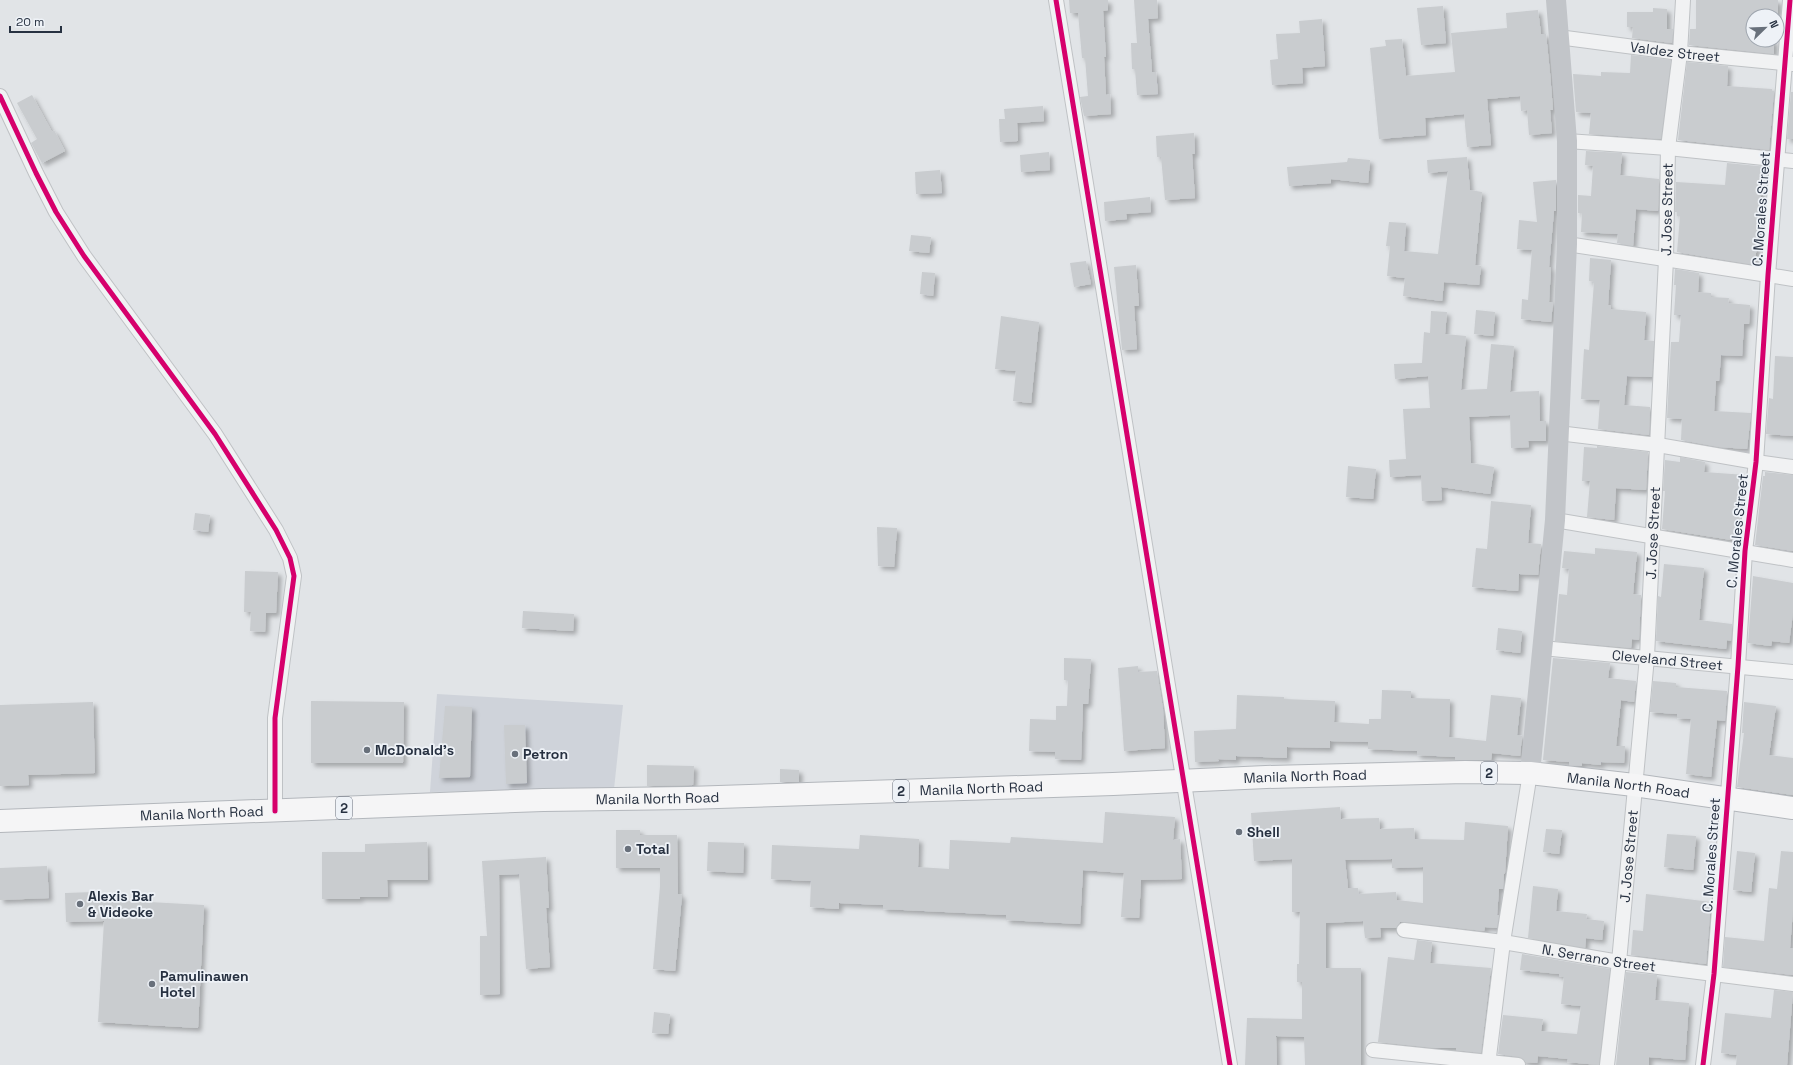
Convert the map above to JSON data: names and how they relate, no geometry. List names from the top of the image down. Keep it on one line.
{"streets":{"highway":["2","Manila North Road"],"street":["Valdez Street","J. Jose Street","C. Morales Street","Cleveland Street","N. Serrano Street"]},"crossings":[["Valdez Street","J. Jose Street"],["Valdez Street","C. Morales Street"],["J. Jose Street","Cleveland Street"],["J. Jose Street","Manila North Road"],["J. Jose Street","N. Serrano Street"],["C. Morales Street","Cleveland Street"],["C. Morales Street","Manila North Road"],["C. Morales Street","N. Serrano Street"]],"places":["McDonald's","Petron","Shell","Total","Alexis Bar & Videoke","Pamulinawen Hotel"],"scale_bar":"20 m","north":"top right"}
